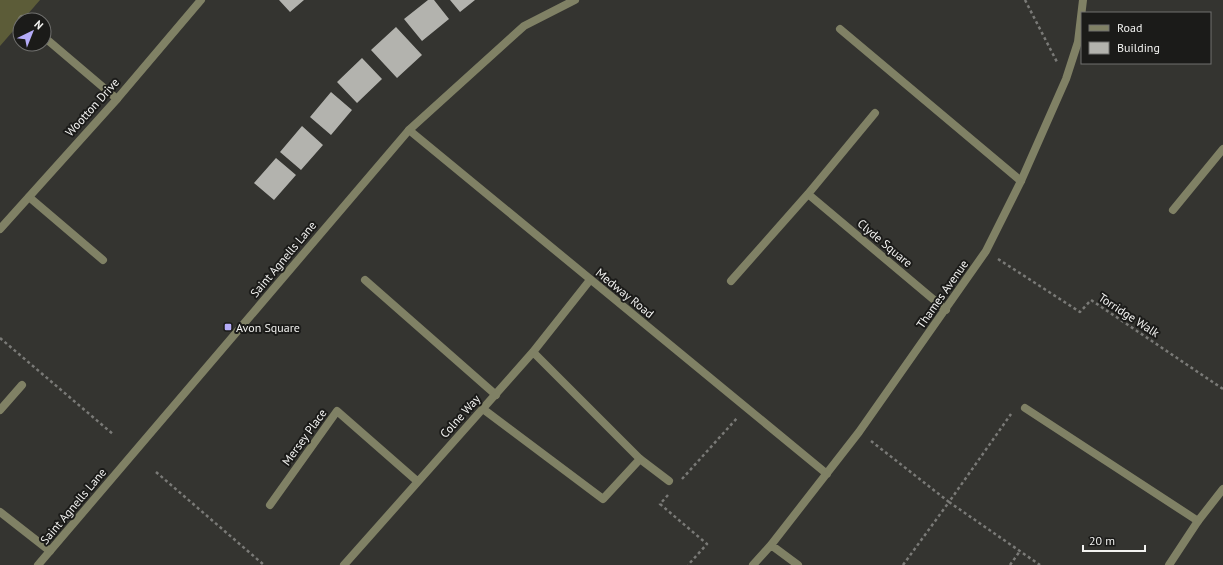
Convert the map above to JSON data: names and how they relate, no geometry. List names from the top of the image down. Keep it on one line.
{"streets":{"street":["Wootton Drive","Clyde Square","Saint Agnells Lane","Medway Road","Thames Avenue","Colne Way","Mersey Place"],"path":["Torridge Walk"]},"crossings":[["Clyde Square","Thames Avenue"],["Saint Agnells Lane","Medway Road"],["Medway Road","Thames Avenue"],["Medway Road","Colne Way"],["Thames Avenue","Torridge Walk"],["Colne Way","Mersey Place"]],"places":{"transit":["Avon Square"]},"legend":["Road","Building"],"scale_bar":"20 m","north":"top right"}
